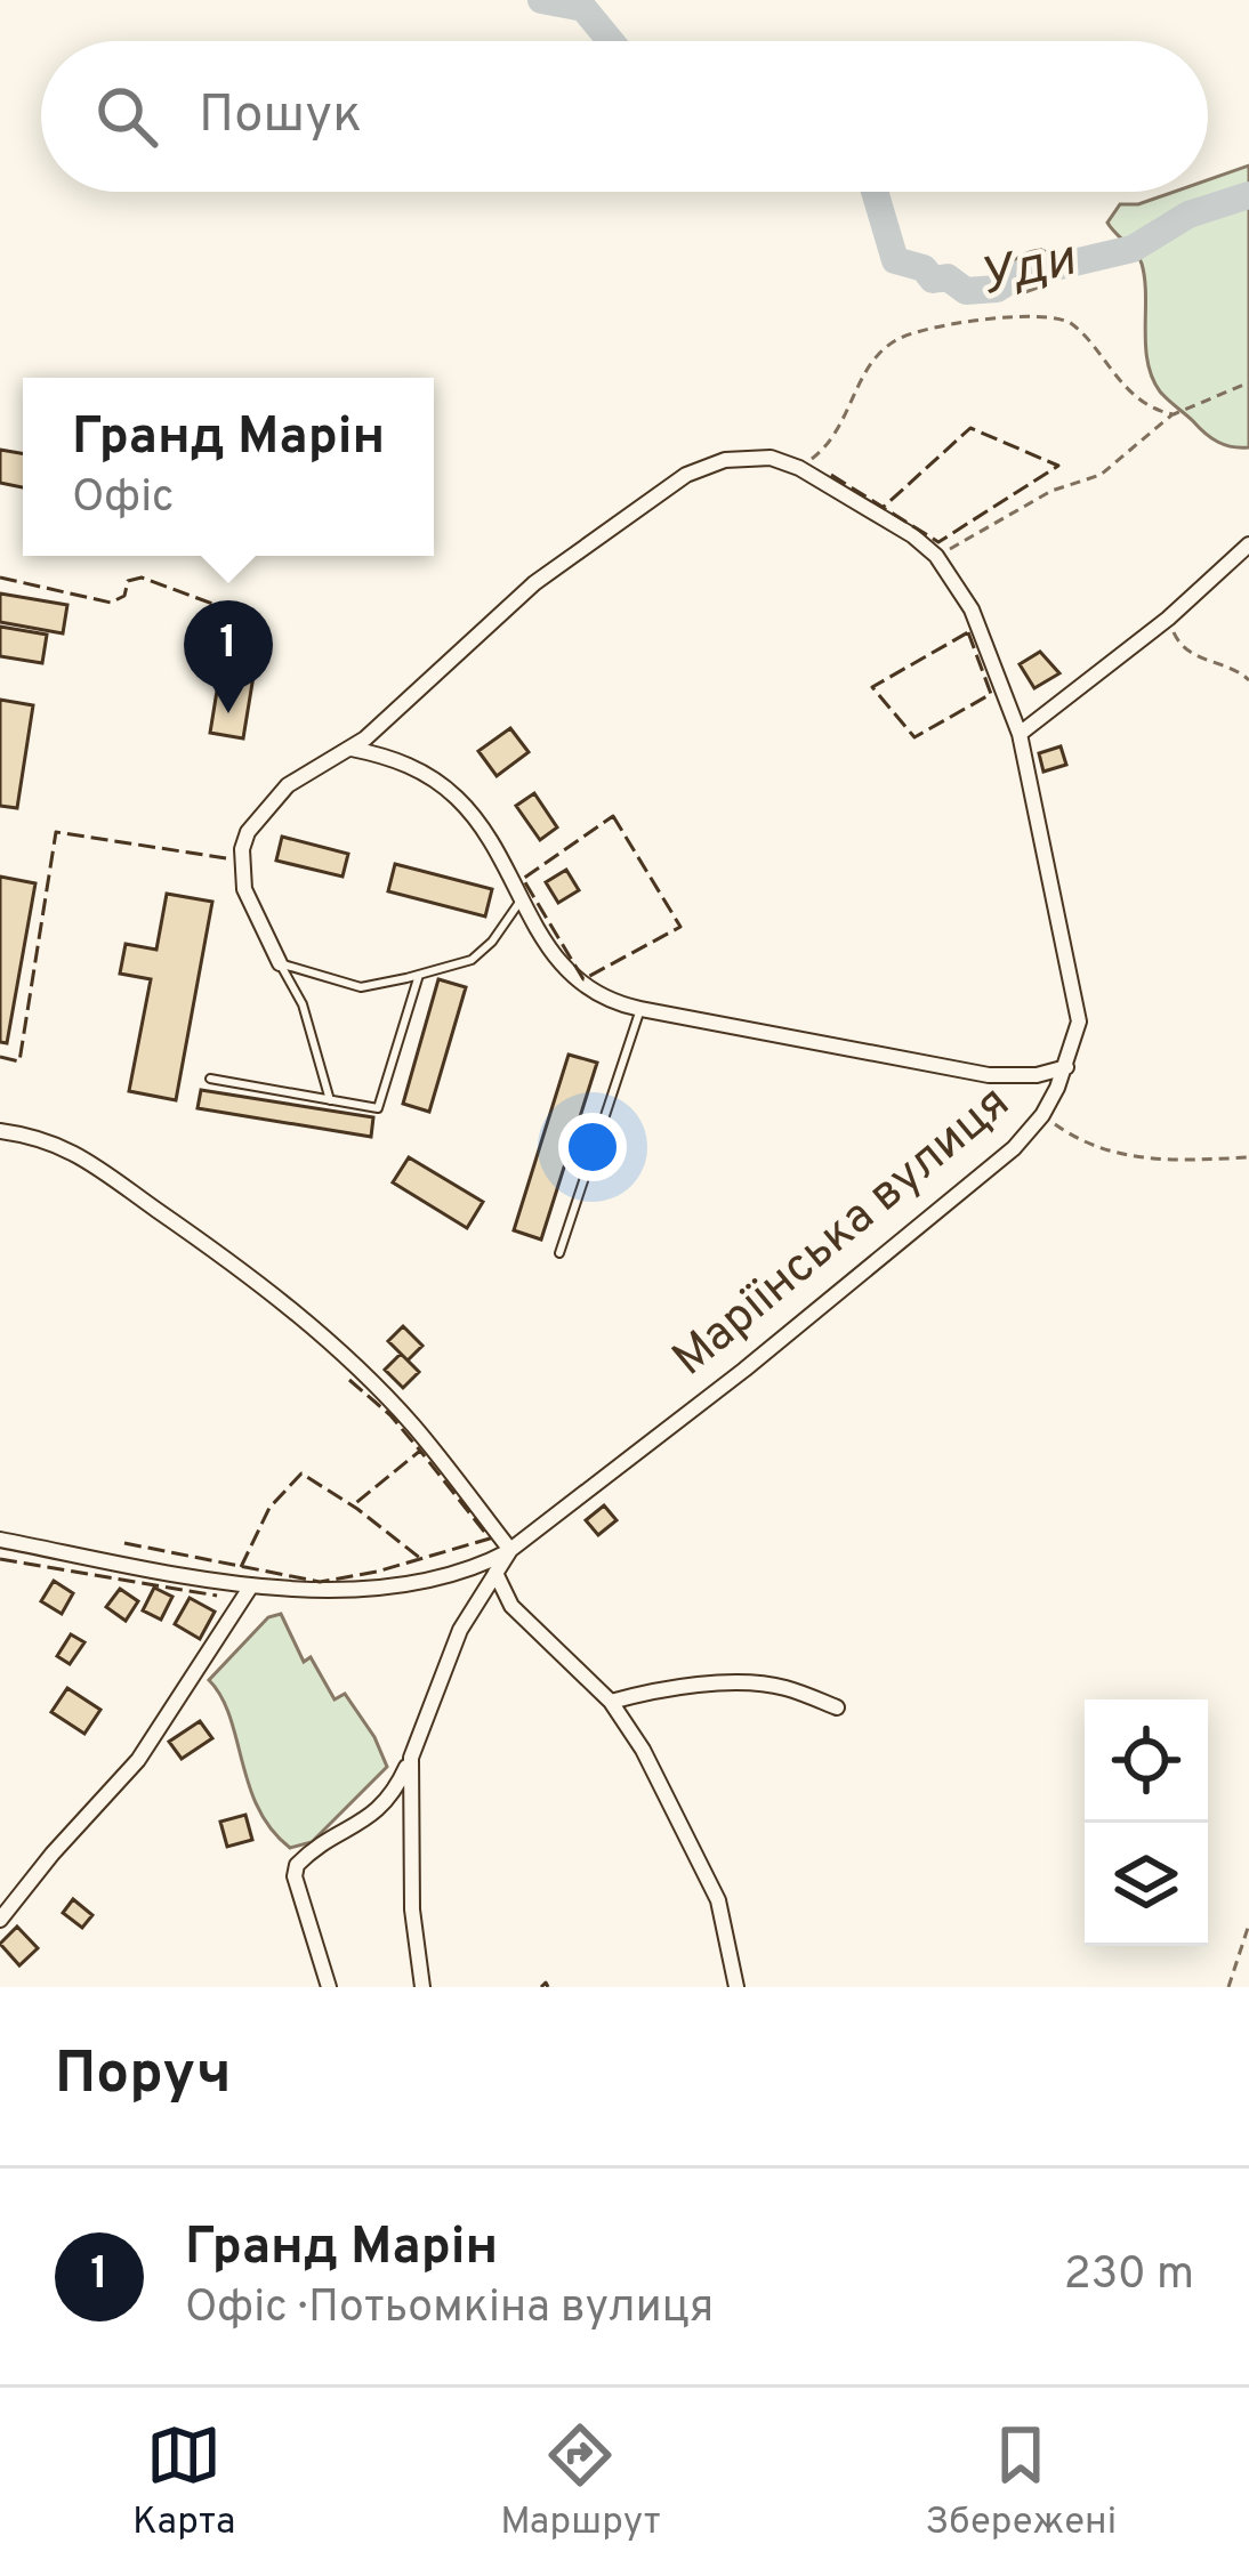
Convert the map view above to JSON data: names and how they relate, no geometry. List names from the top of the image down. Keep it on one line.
{"streets":{"street":["Маріїнська вулиця"]},"water":["Уди"],"page":{"search":"Пошук","popup":["Гранд Марін","Офіс"],"pins":"1","heading":"Поруч","list":[{"mark":"1","name":"Гранд Марін","note":"Офіс · Потьомкіна вулиця","value":"230 m"}],"nav":["Карта","Маршрут","Збережені"]}}
